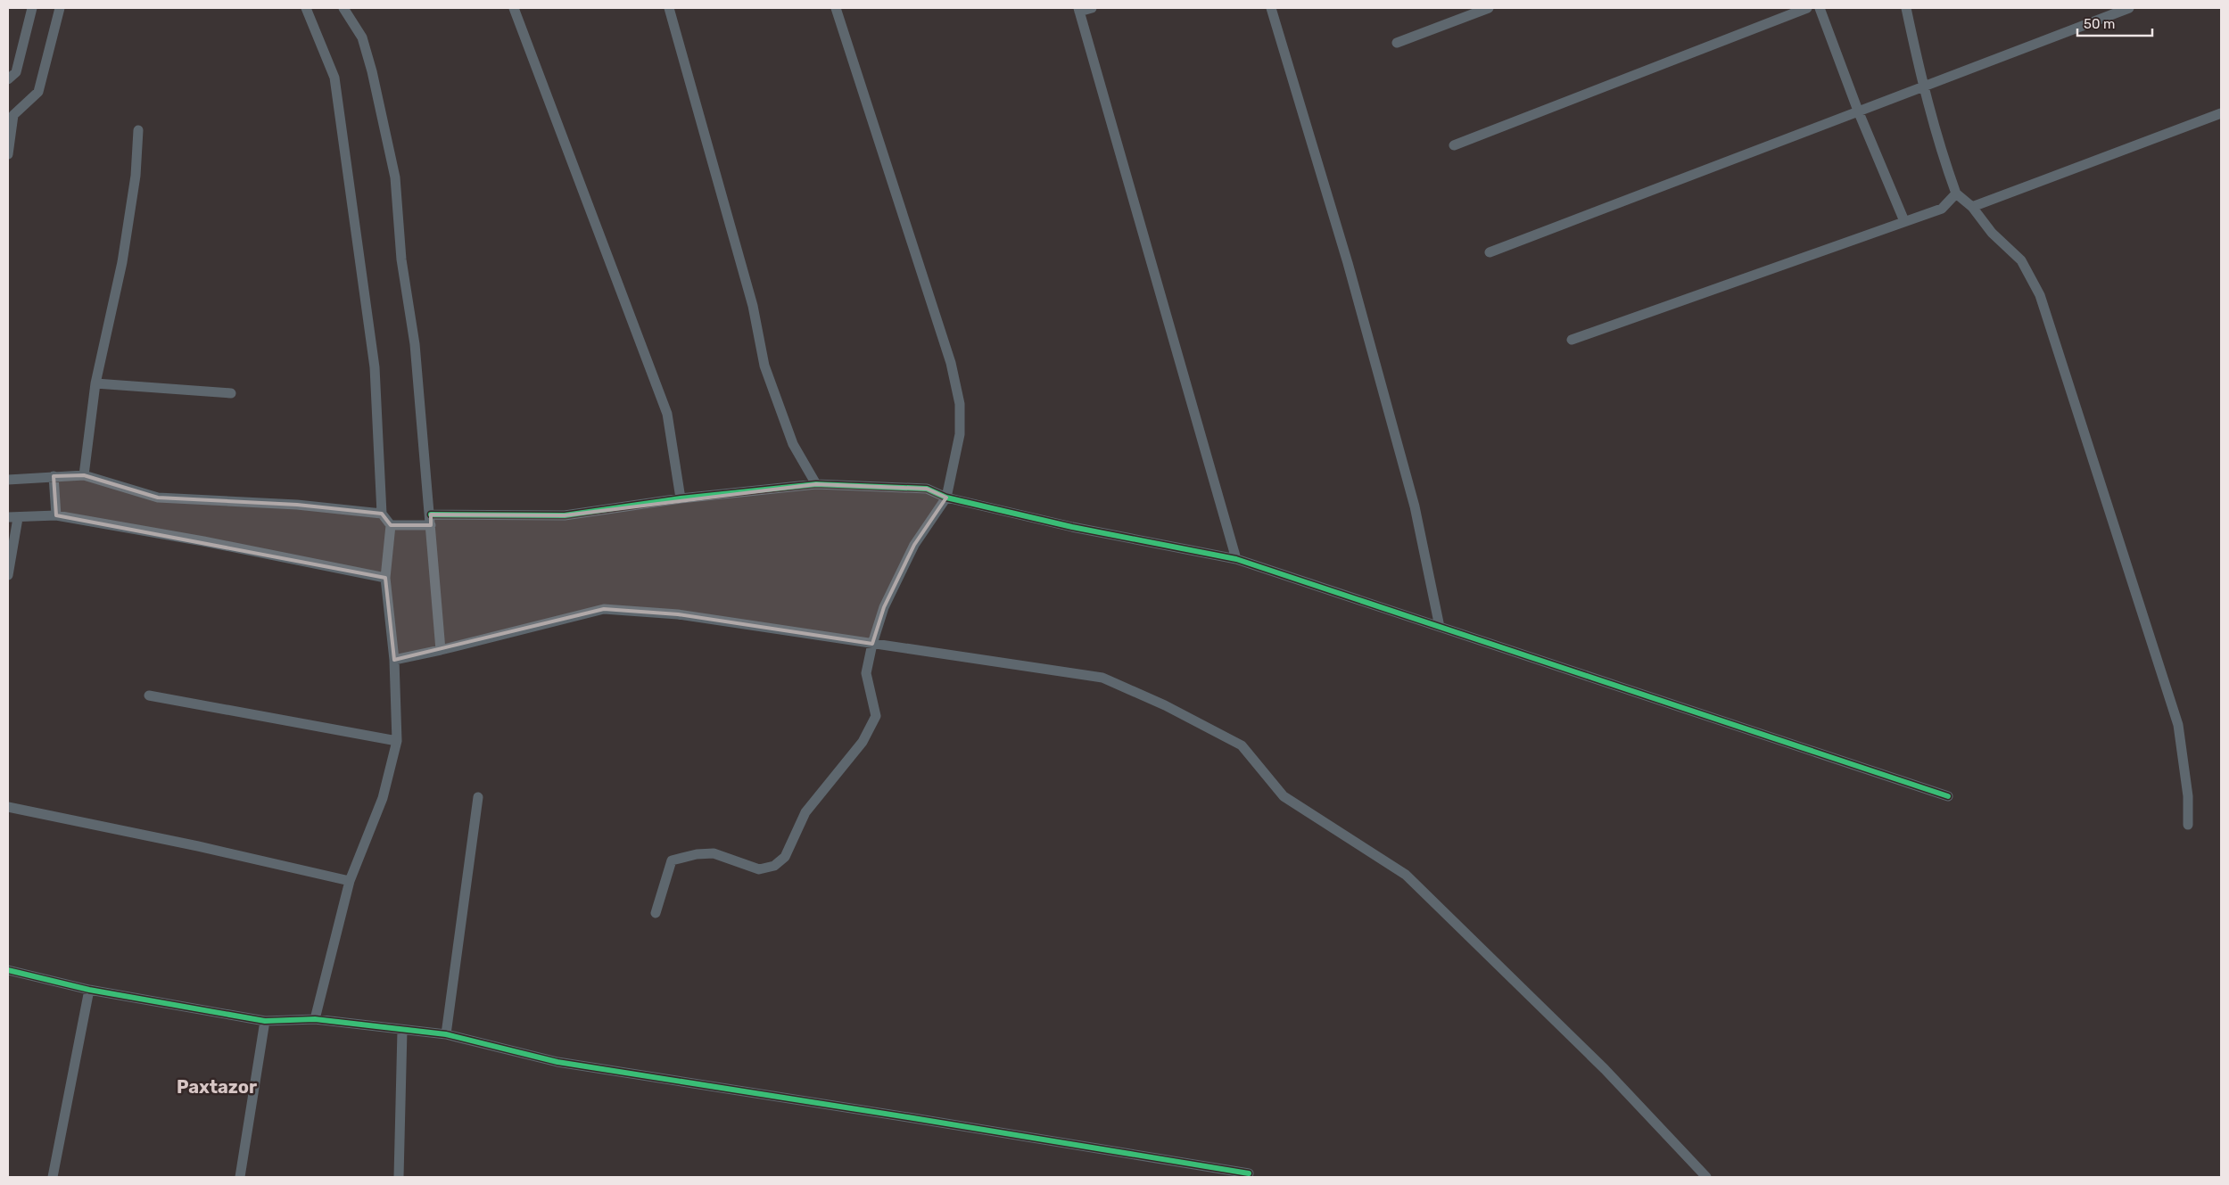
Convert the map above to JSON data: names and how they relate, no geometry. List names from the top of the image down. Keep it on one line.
{"districts":["Paxtazor"],"scale_bar":"50 m"}
